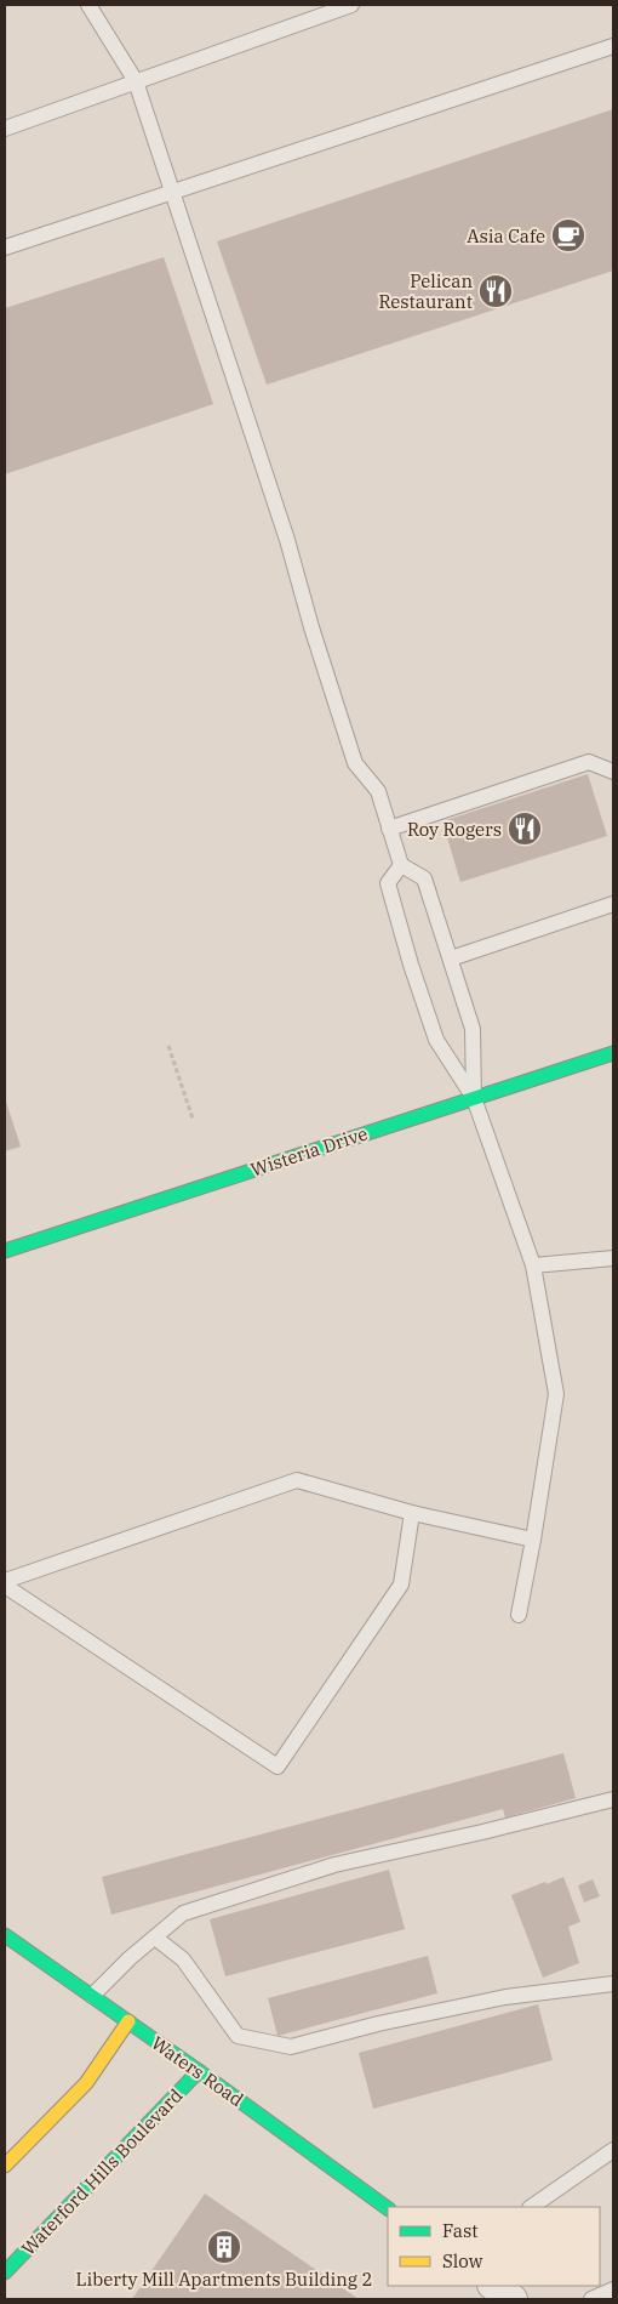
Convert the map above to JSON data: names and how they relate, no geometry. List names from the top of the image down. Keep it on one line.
{"streets":{"street":["Wisteria Drive","Waters Road","Waterford Hills Boulevard"]},"crossings":[["Waters Road","Waterford Hills Boulevard"]],"places":{"cafe":["Asia Cafe"],"restaurant":["Pelican Restaurant","Roy Rogers"],"building":["Liberty Mill Apartments Building 2"]},"legend":["Fast","Slow"]}
